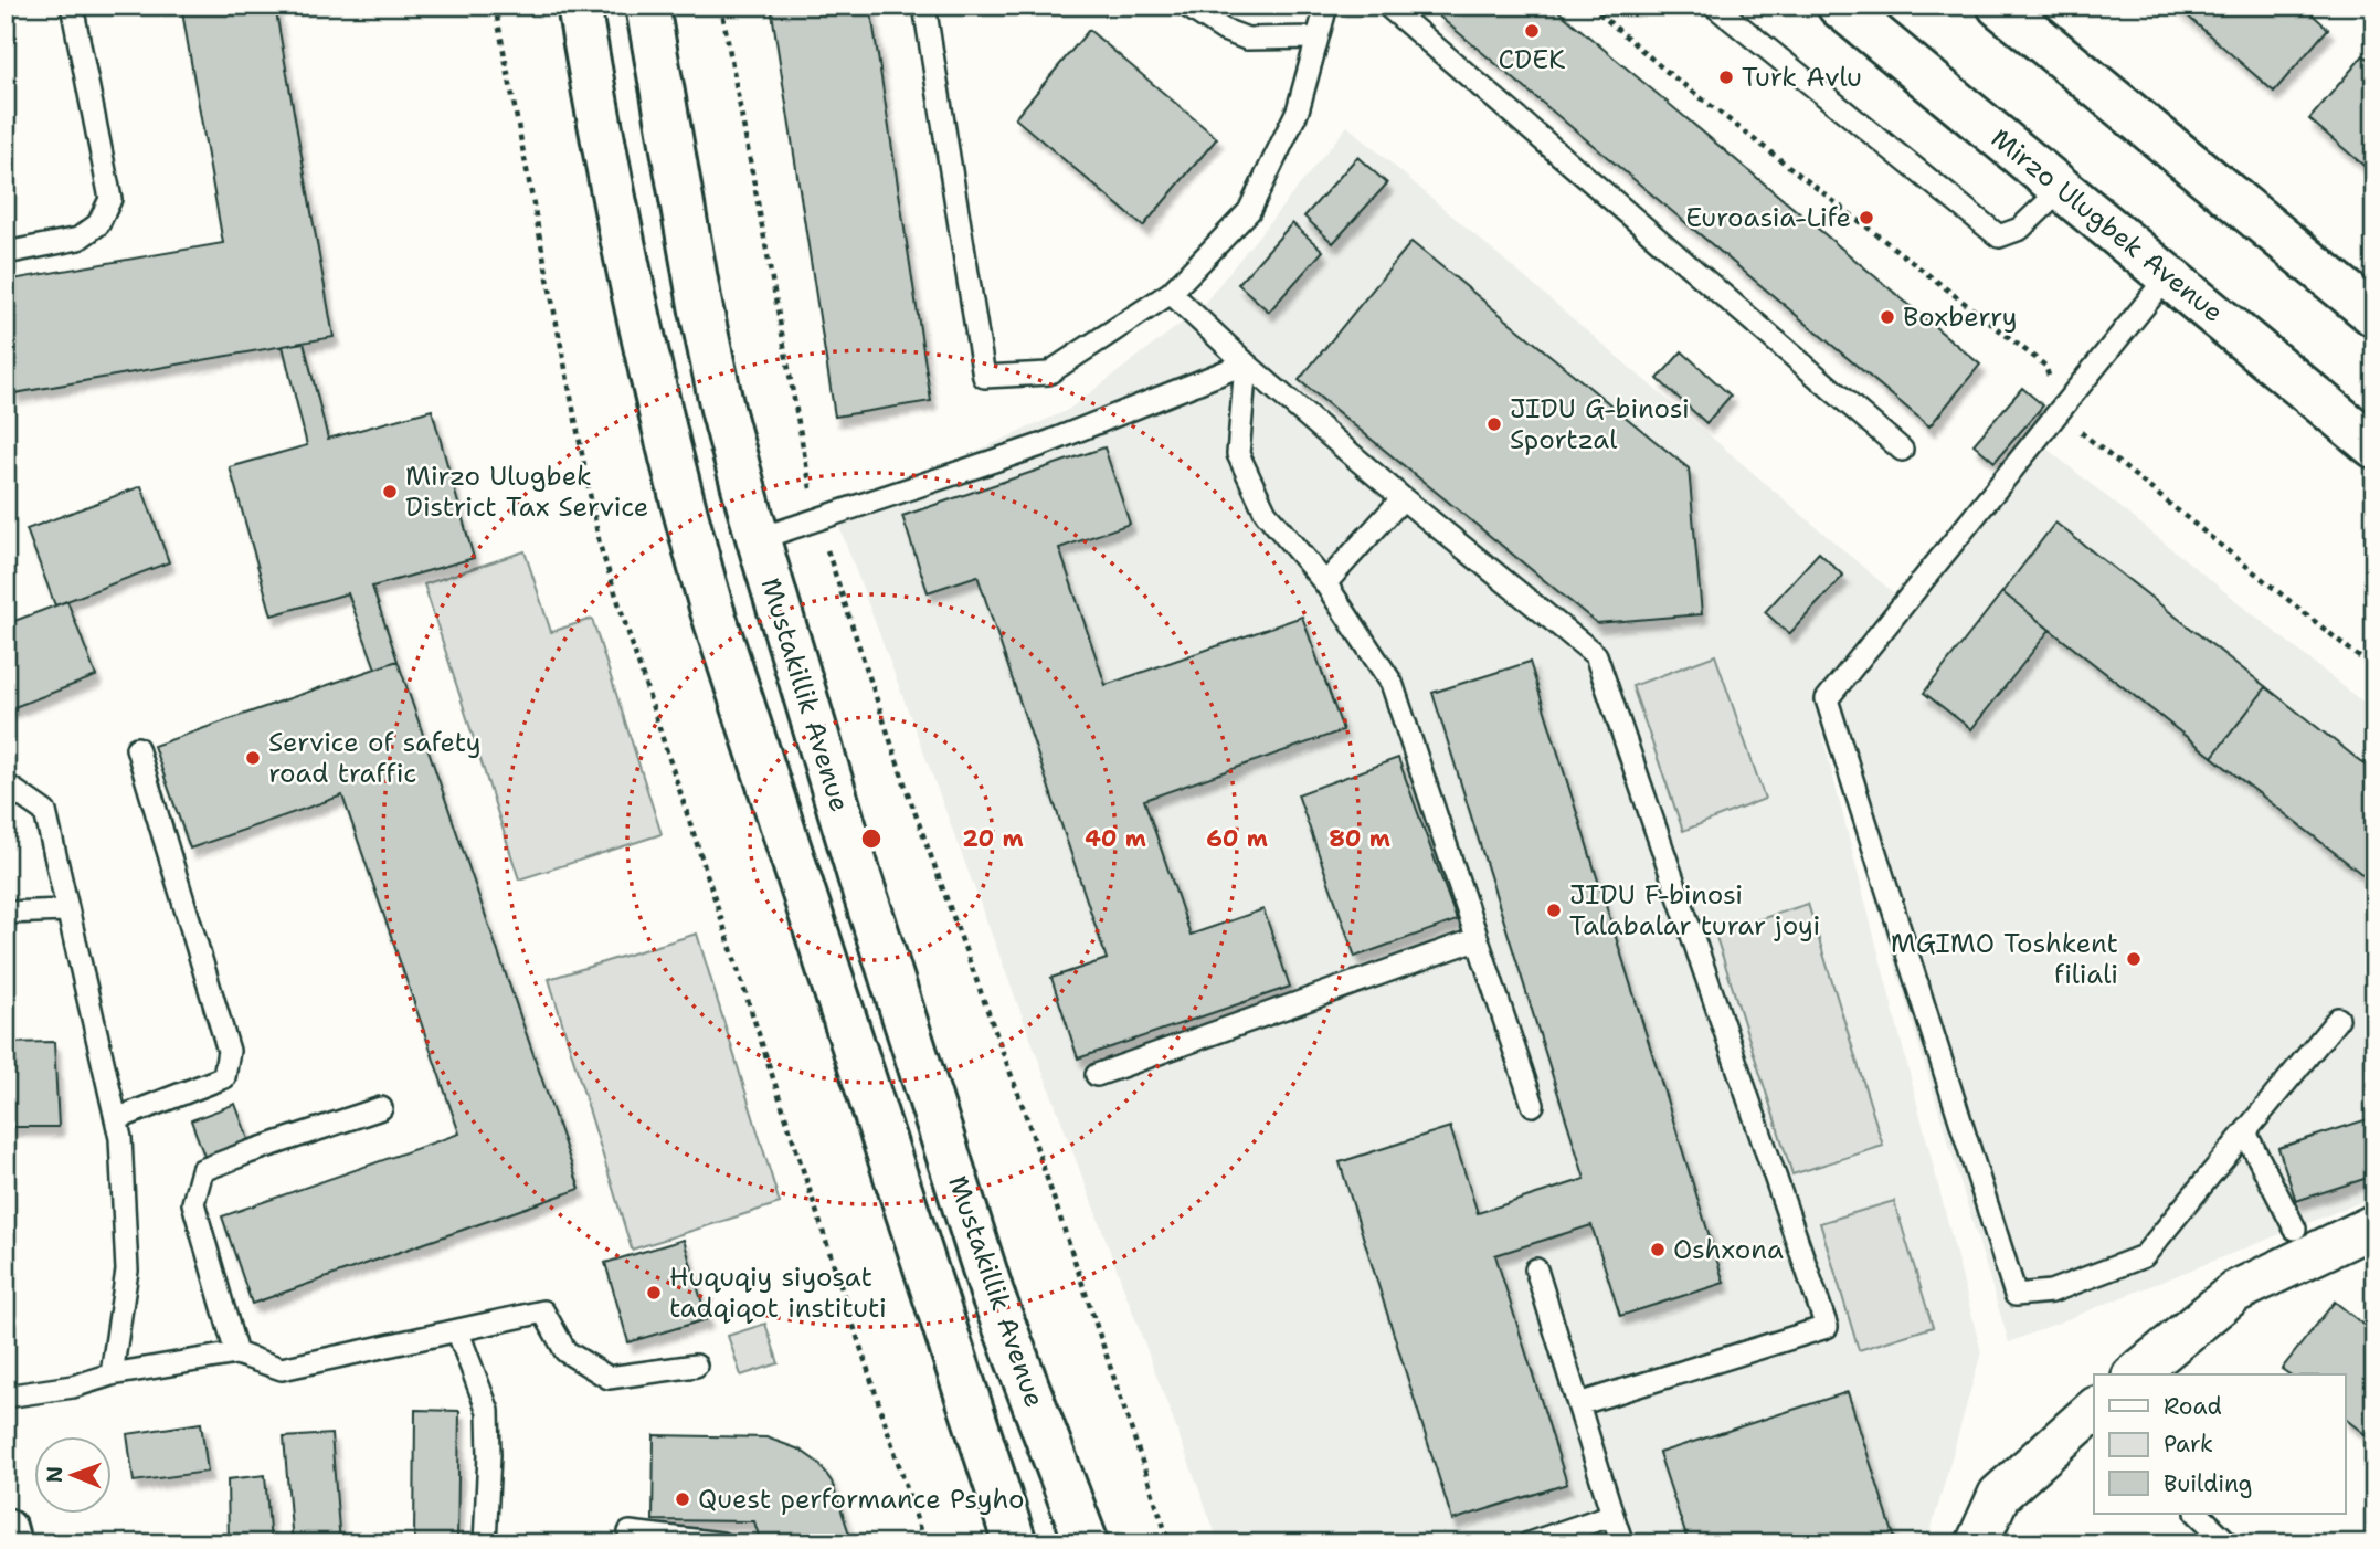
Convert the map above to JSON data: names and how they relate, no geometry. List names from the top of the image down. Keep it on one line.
{"streets":{"main road":["Mirzo Ulugbek Avenue","Mustakillik Avenue"]},"places":["CDEK","Turk Avlu","Euroasia-Life","Boxberry","JIDU G-binosi Sportzal","Mirzo Ulugbek District Tax Service","Service of safety road traffic","JIDU F-binosi Talabalar turar joyi","MGIMO Toshkent filiali","Oshxona","Huquqiy siyosat tadqiqot instituti","Quest performance Psyho"],"legend":["Road","Park","Building"],"north":"left","rings":["20 m","40 m","60 m","80 m"]}
